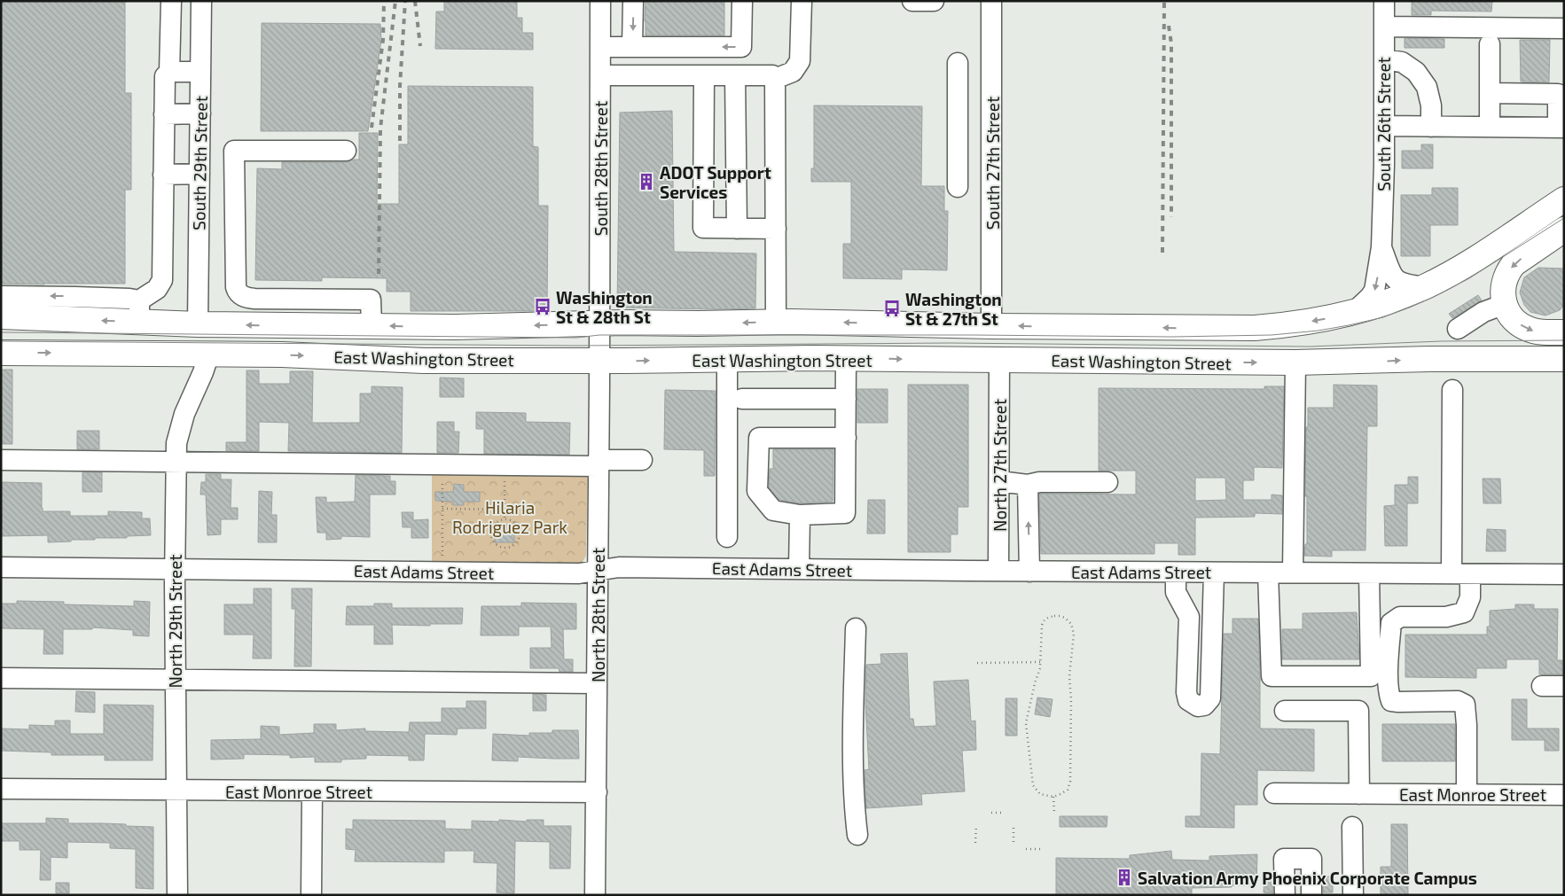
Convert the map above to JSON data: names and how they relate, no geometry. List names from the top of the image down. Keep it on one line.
{"streets":{"main road":["East Washington Street"],"street":["South 26th Street","South 29th Street","South 27th Street","South 28th Street","North 27th Street","East Adams Street","North 28th Street","North 29th Street","East Monroe Street"]},"crossings":[["South 26th Street","East Washington Street"],["South 29th Street","East Washington Street"],["South 27th Street","East Washington Street"],["South 28th Street","East Washington Street"],["South 28th Street","North 28th Street"],["East Washington Street","North 27th Street"],["East Washington Street","North 28th Street"],["East Washington Street","North 29th Street"],["North 27th Street","East Adams Street"],["East Adams Street","North 28th Street"],["East Adams Street","North 29th Street"],["North 28th Street","East Monroe Street"],["North 29th Street","East Monroe Street"]],"parks":["Hilaria Rodriguez Park"],"places":{"building":["ADOT Support Services","Salvation Army Phoenix Corporate Campus"],"bus stop":["Washington St & 28th St","Washington St & 27th St"]}}
